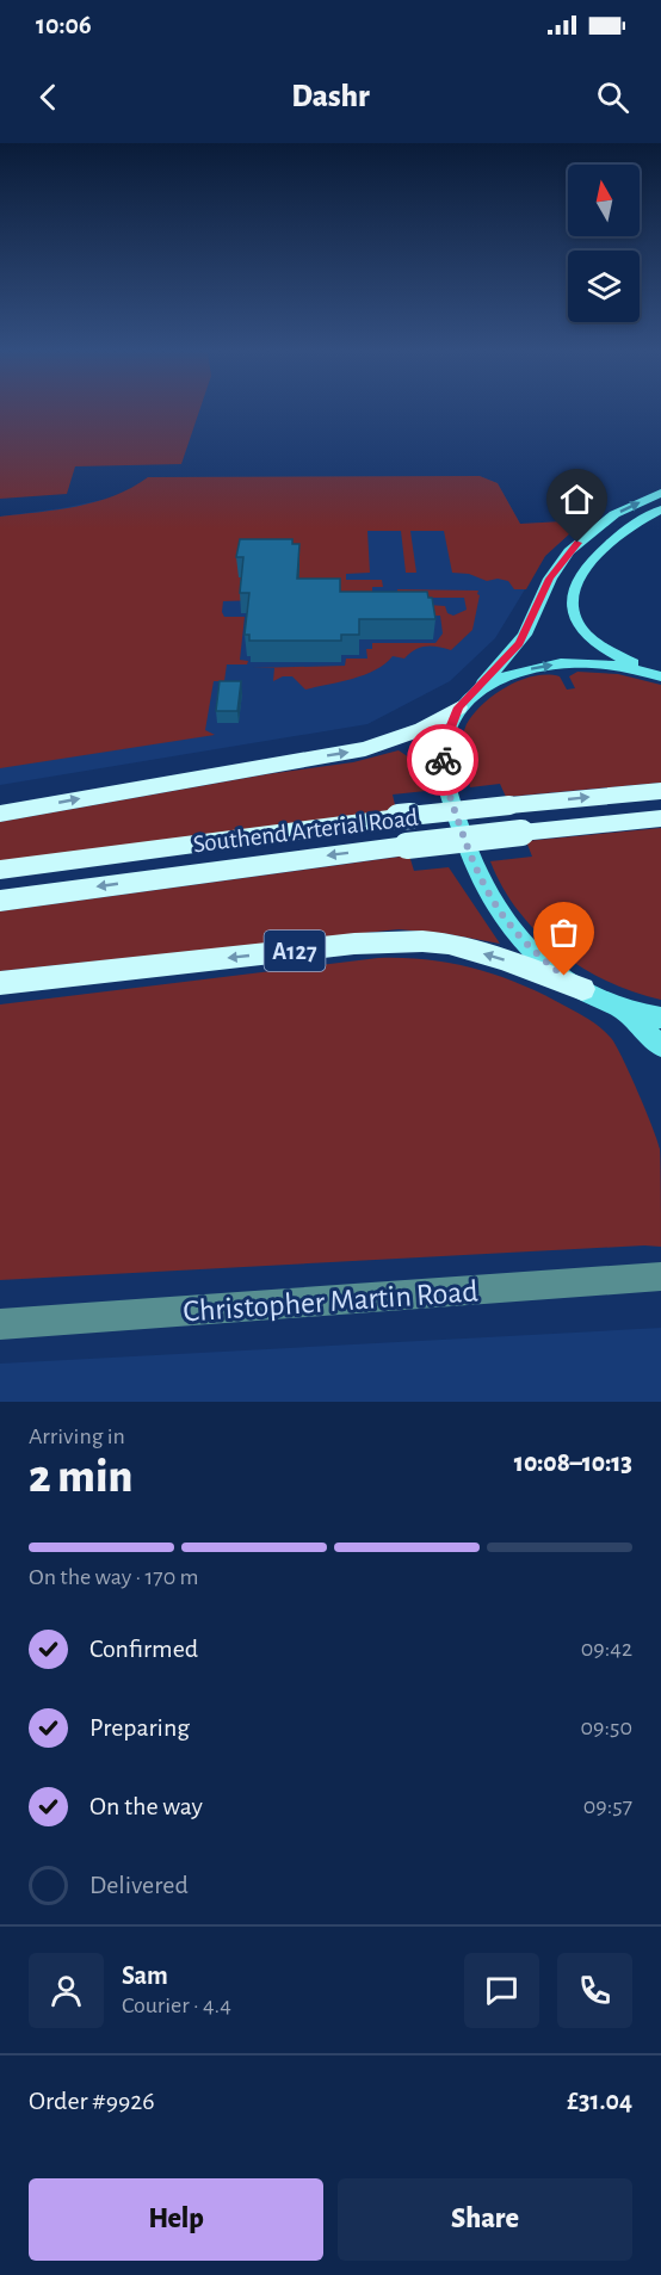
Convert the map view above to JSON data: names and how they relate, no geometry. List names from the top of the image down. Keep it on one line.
{"streets":{"highway":["Southend Arterial Road","A127"],"street":["Christopher Martin Road"]},"north":"top","page":{"status":"10:06","header":"Dashr","heading":["2 min","Arriving in","10:08–10:13"],"panel":["Sam","Courier · 4.4","Order #9926","£31.04"],"bar":"On the way · 170 m","list":[["Confirmed","09:42"],["Preparing","09:50"],["On the way","09:57"],"Delivered"],"buttons":["Help","Share"]}}
